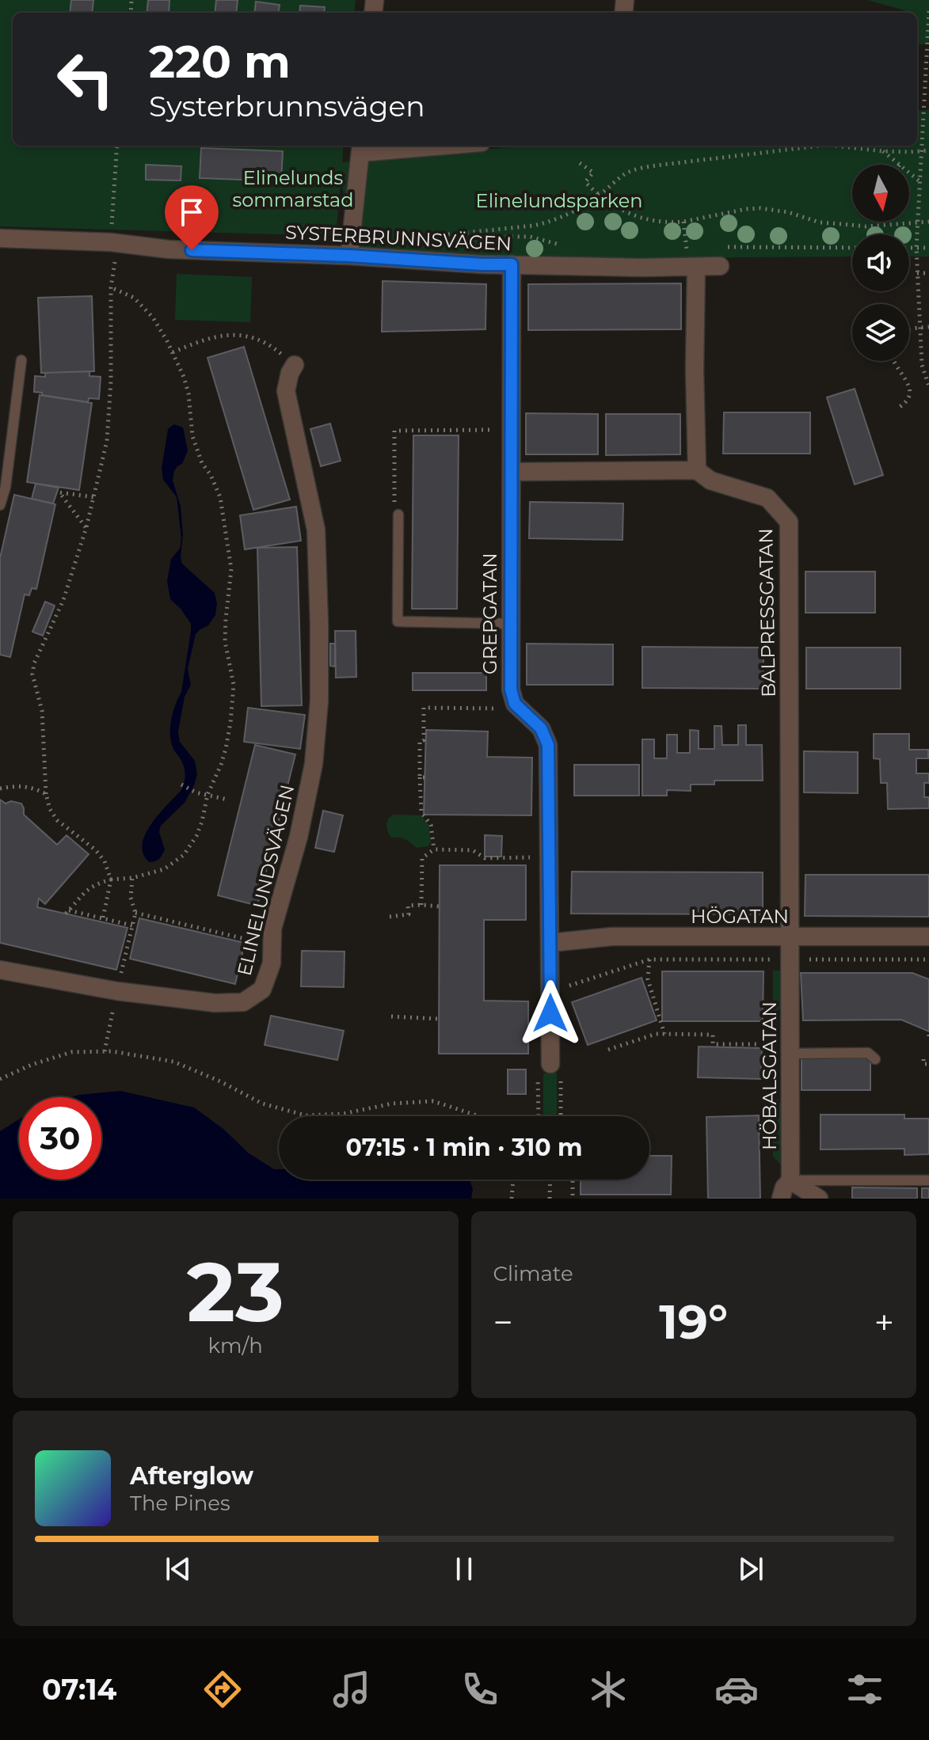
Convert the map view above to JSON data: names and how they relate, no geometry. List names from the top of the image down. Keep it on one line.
{"streets":{"street":["SYSTERBRUNNSVÄGEN","BALPRESSGATAN","GREPGATAN","ELINELUNDSVÄGEN","HÖGATAN","HÖBALSGATAN"]},"crossings":[["SYSTERBRUNNSVÄGEN","GREPGATAN"],["BALPRESSGATAN","HÖGATAN"],["BALPRESSGATAN","HÖBALSGATAN"],["GREPGATAN","HÖGATAN"],["HÖGATAN","HÖBALSGATAN"]],"parks":["Elinelunds sommarstad","Elinelundsparken"],"north":"bottom","page":{"turn":["220 m","Systerbrunnsvägen"],"limit":"30","trip":"07:15 · 1 min · 310 m","tile":[["23","km/h"],"Climate"],"heat":["−","19°","+"],"song":["Afterglow","The Pines"],"tabs":"07:14"}}
